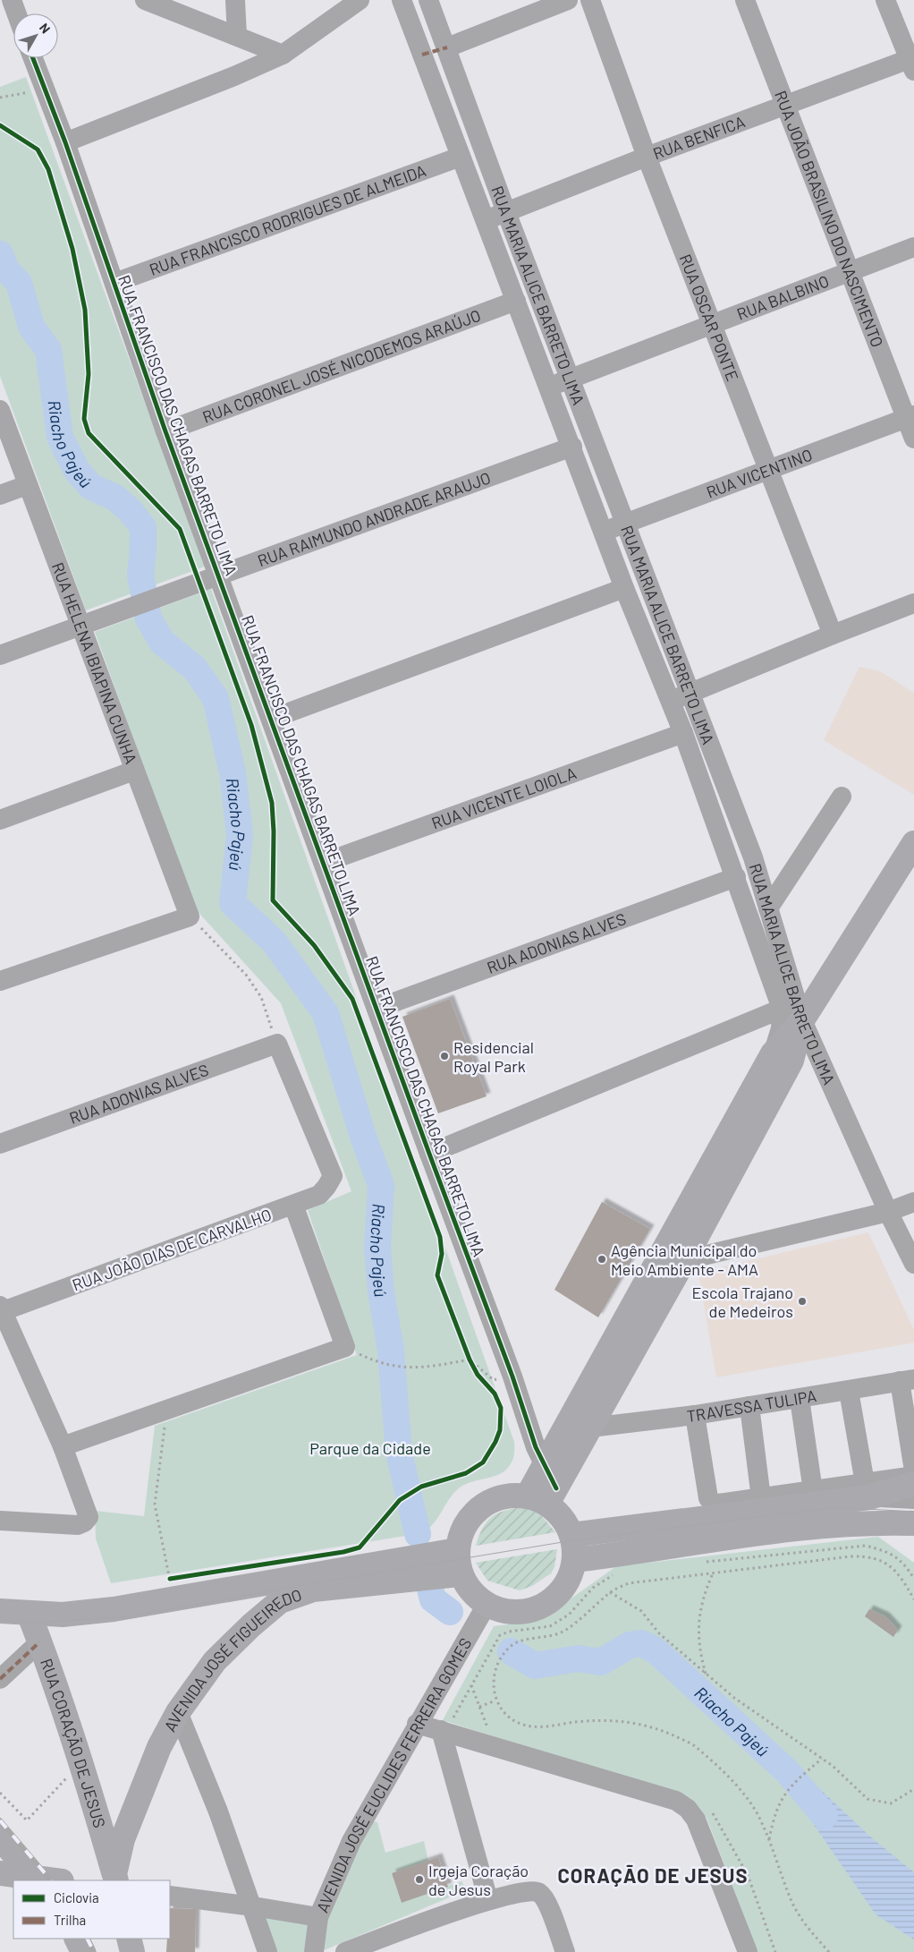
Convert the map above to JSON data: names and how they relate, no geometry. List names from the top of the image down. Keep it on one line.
{"streets":{"main road":["AVENIDA JOSÉ FIGUEIREDO","RUA CORAÇÃO DE JESUS"],"street":["RUA BENFICA","RUA JOÃO BRASILINO DO NASCIMENTO","RUA FRANCISCO RODRIGUES DE ALMEIDA","RUA MARIA ALICE BARRETO LIMA","RUA BALBINO","RUA OSCAR PONTE","RUA CORONEL JOSÉ NICODEMOS ARAÚJO","RUA FRANCISCO DAS CHAGAS BARRETO LIMA","RUA VICENTINO","RUA RAIMUNDO ANDRADE ARAUJO","RUA HELENA IBIAPINA CUNHA","RUA VICENTE LOIOLA","RUA ADONIAS ALVES","RUA JOÃO DIAS DE CARVALHO","TRAVESSA TULIPA","AVENIDA JOSÉ EUCLIDES FERREIRA GOMES"]},"crossings":[["RUA BENFICA","RUA JOÃO BRASILINO DO NASCIMENTO"],["RUA BENFICA","RUA MARIA ALICE BARRETO LIMA"],["RUA BENFICA","RUA OSCAR PONTE"],["RUA JOÃO BRASILINO DO NASCIMENTO","RUA BALBINO"],["RUA JOÃO BRASILINO DO NASCIMENTO","RUA VICENTINO"],["RUA FRANCISCO RODRIGUES DE ALMEIDA","RUA MARIA ALICE BARRETO LIMA"],["RUA FRANCISCO RODRIGUES DE ALMEIDA","RUA FRANCISCO DAS CHAGAS BARRETO LIMA"],["RUA MARIA ALICE BARRETO LIMA","RUA BALBINO"],["RUA MARIA ALICE BARRETO LIMA","RUA CORONEL JOSÉ NICODEMOS ARAÚJO"],["RUA MARIA ALICE BARRETO LIMA","RUA VICENTINO"],["RUA MARIA ALICE BARRETO LIMA","RUA RAIMUNDO ANDRADE ARAUJO"],["RUA MARIA ALICE BARRETO LIMA","RUA VICENTE LOIOLA"],["RUA MARIA ALICE BARRETO LIMA","RUA ADONIAS ALVES"],["RUA BALBINO","RUA OSCAR PONTE"],["RUA OSCAR PONTE","RUA VICENTINO"],["RUA CORONEL JOSÉ NICODEMOS ARAÚJO","RUA FRANCISCO DAS CHAGAS BARRETO LIMA"],["RUA FRANCISCO DAS CHAGAS BARRETO LIMA","RUA RAIMUNDO ANDRADE ARAUJO"],["RUA FRANCISCO DAS CHAGAS BARRETO LIMA","RUA VICENTE LOIOLA"],["RUA FRANCISCO DAS CHAGAS BARRETO LIMA","RUA ADONIAS ALVES"],["RUA RAIMUNDO ANDRADE ARAUJO","RUA HELENA IBIAPINA CUNHA"],["RUA ADONIAS ALVES","RUA JOÃO DIAS DE CARVALHO"],["AVENIDA JOSÉ FIGUEIREDO","RUA CORAÇÃO DE JESUS"],["AVENIDA JOSÉ FIGUEIREDO","AVENIDA JOSÉ EUCLIDES FERREIRA GOMES"]],"districts":["CORAÇÃO DE JESUS"],"water":["Riacho Pajeú"],"parks":["Parque da Cidade"],"places":["Residencial Royal Park","Agência Municipal do Meio Ambiente - AMA","Escola Trajano de Medeiros","Irgeja Coração de Jesus"],"legend":["Ciclovia","Trilha"],"north":"top right"}
